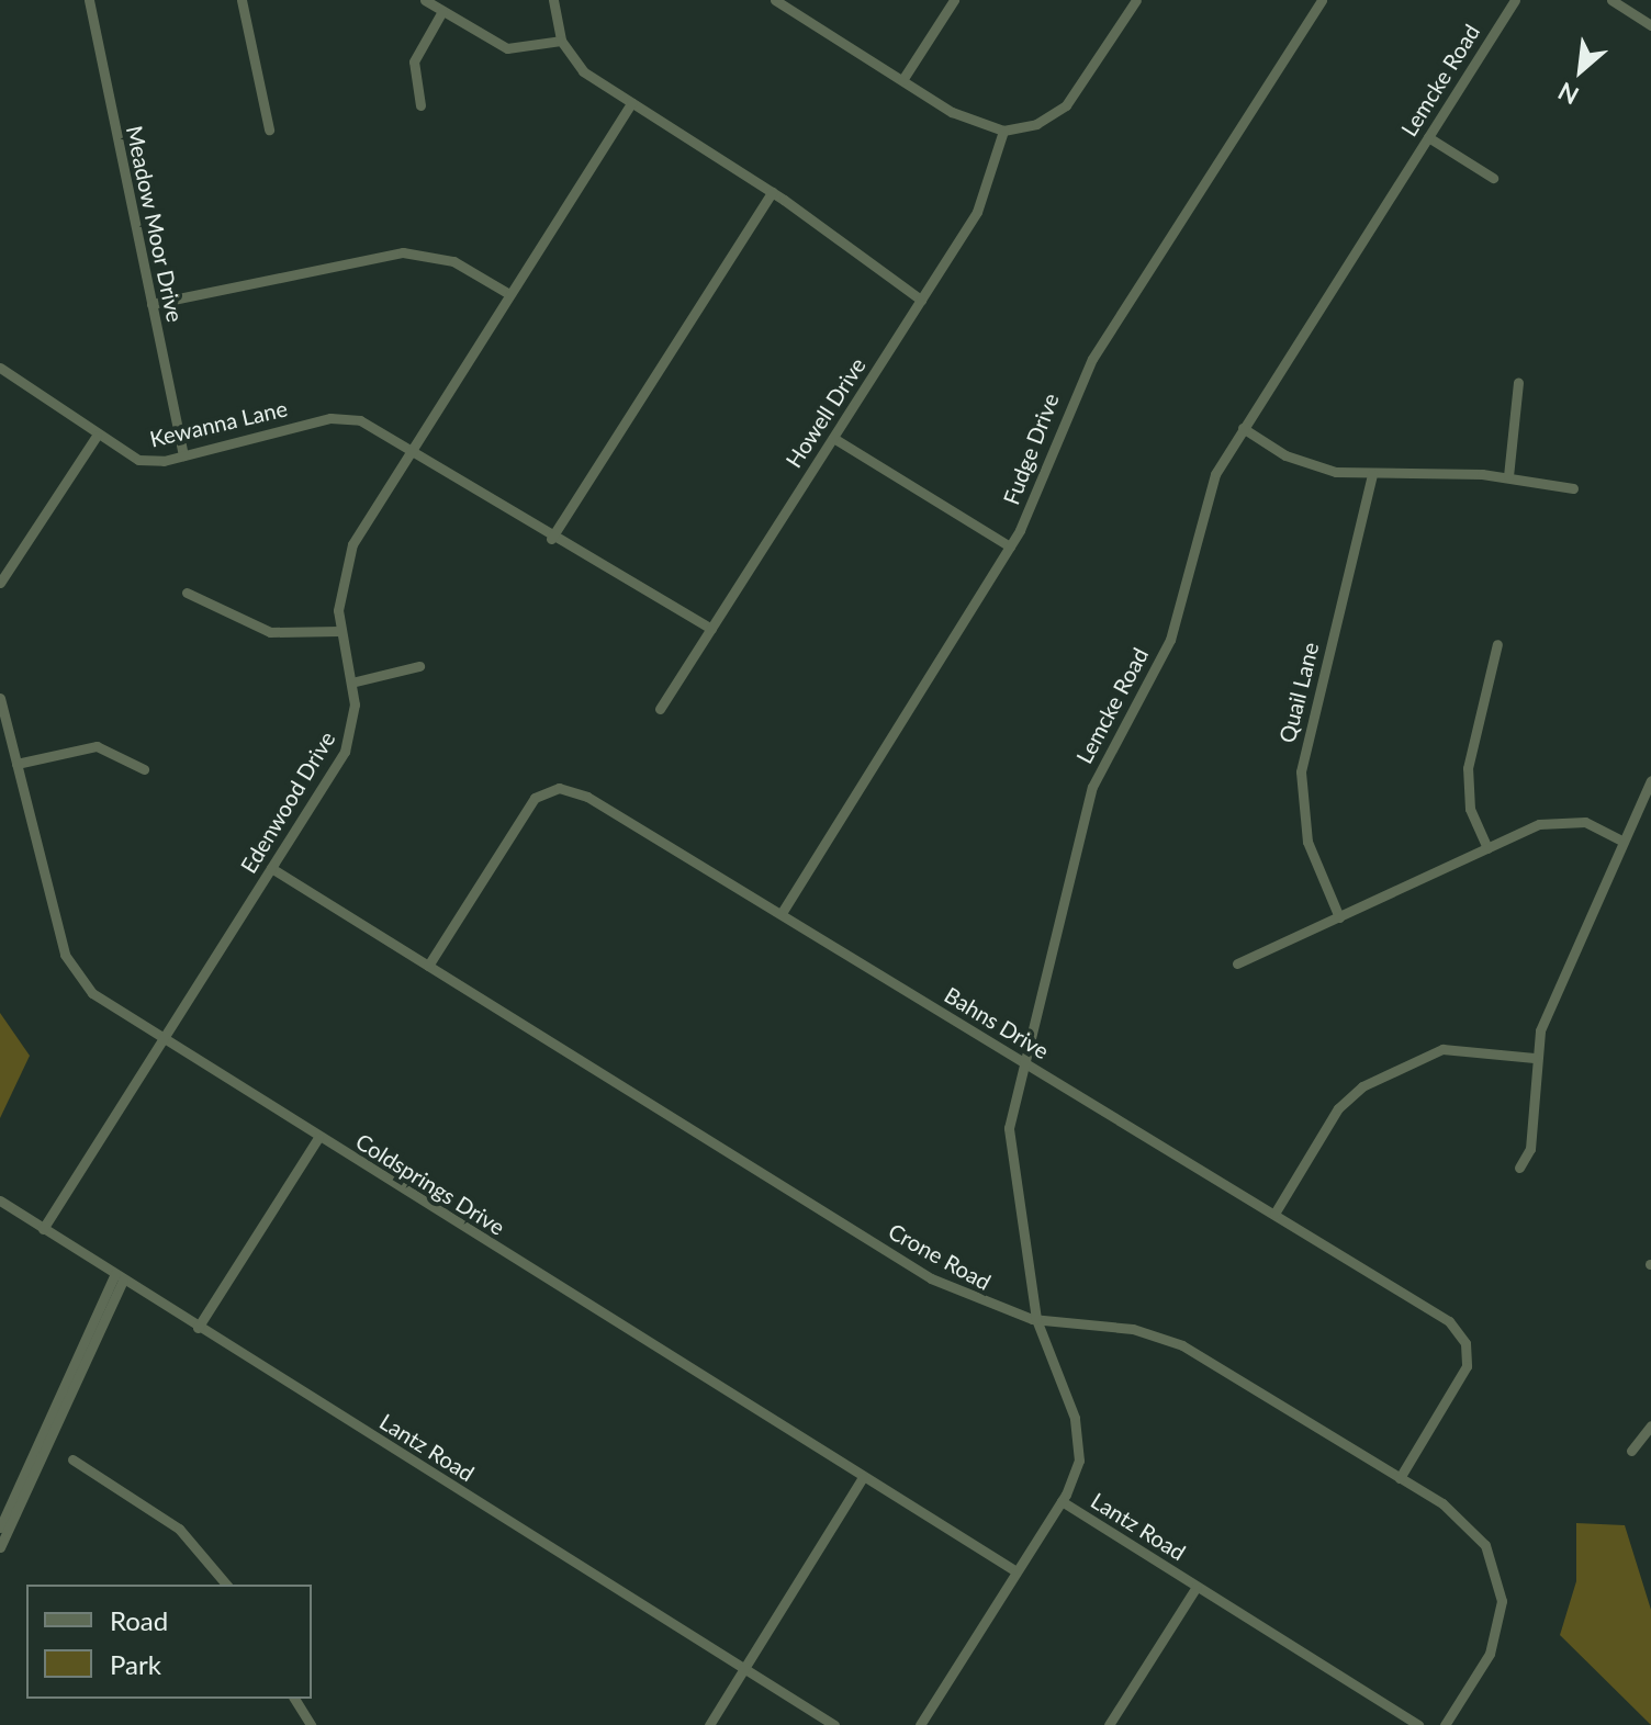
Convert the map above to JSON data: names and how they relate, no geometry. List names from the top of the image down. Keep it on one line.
{"streets":{"street":["Lemcke Road","Meadow Moor Drive","Howell Drive","Kewanna Lane","Fudge Drive","Quail Lane","Edenwood Drive","Bahns Drive","Coldsprings Drive","Crone Road","Lantz Road"]},"crossings":[["Lemcke Road","Bahns Drive"],["Lemcke Road","Crone Road"],["Lemcke Road","Lantz Road"],["Meadow Moor Drive","Kewanna Lane"],["Howell Drive","Kewanna Lane"],["Kewanna Lane","Edenwood Drive"],["Fudge Drive","Bahns Drive"],["Edenwood Drive","Coldsprings Drive"],["Edenwood Drive","Crone Road"],["Edenwood Drive","Lantz Road"],["Bahns Drive","Crone Road"],["Coldsprings Drive","Lantz Road"]],"legend":["Road","Park"],"north":"bottom left"}
